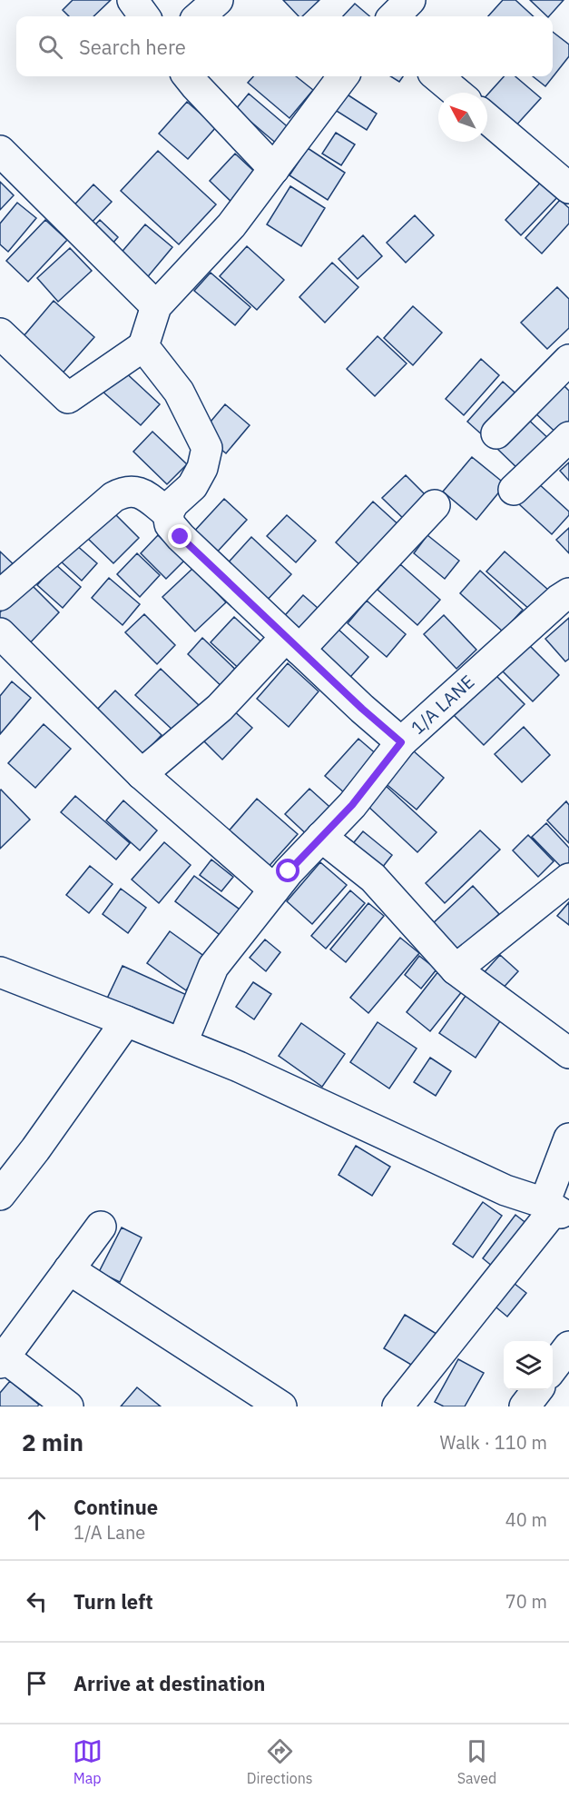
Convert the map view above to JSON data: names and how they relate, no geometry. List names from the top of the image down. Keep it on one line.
{"streets":{"street":["1/A LANE"]},"north":"top left","page":{"search":"Search here","heading":["2 min","Walk · 110 m"],"list":[["Continue","1/A Lane","40 m"],["Turn left","70 m"],"Arrive at destination"],"nav":["Map","Directions","Saved"]}}
